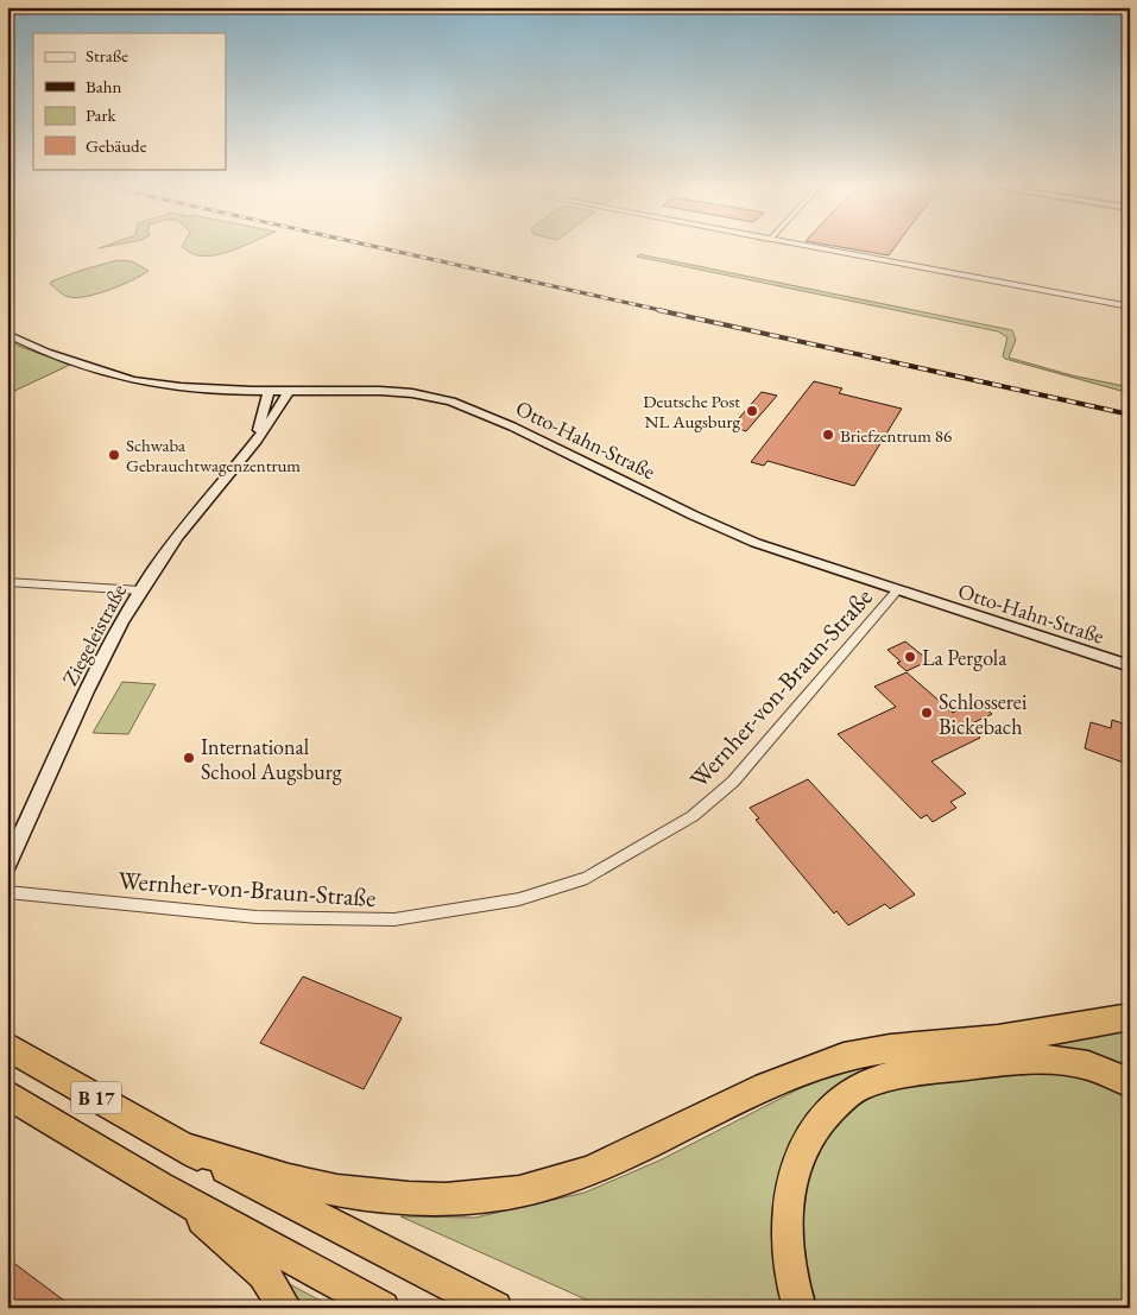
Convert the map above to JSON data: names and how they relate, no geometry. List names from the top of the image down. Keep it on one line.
{"streets":{"highway":["B 17"],"street":["Otto-Hahn-Straße","Ziegeleistraße","Wernher-von-Braun-Straße"]},"crossings":[["Otto-Hahn-Straße","Ziegeleistraße"],["Otto-Hahn-Straße","Wernher-von-Braun-Straße"]],"places":["Deutsche Post NL Augsburg","Briefzentrum 86","Schwaba Gebrauchtwagenzentrum","La Pergola","Schlosserei Bickebach","International School Augsburg"],"legend":["Straße","Bahn","Park","Gebäude"]}
